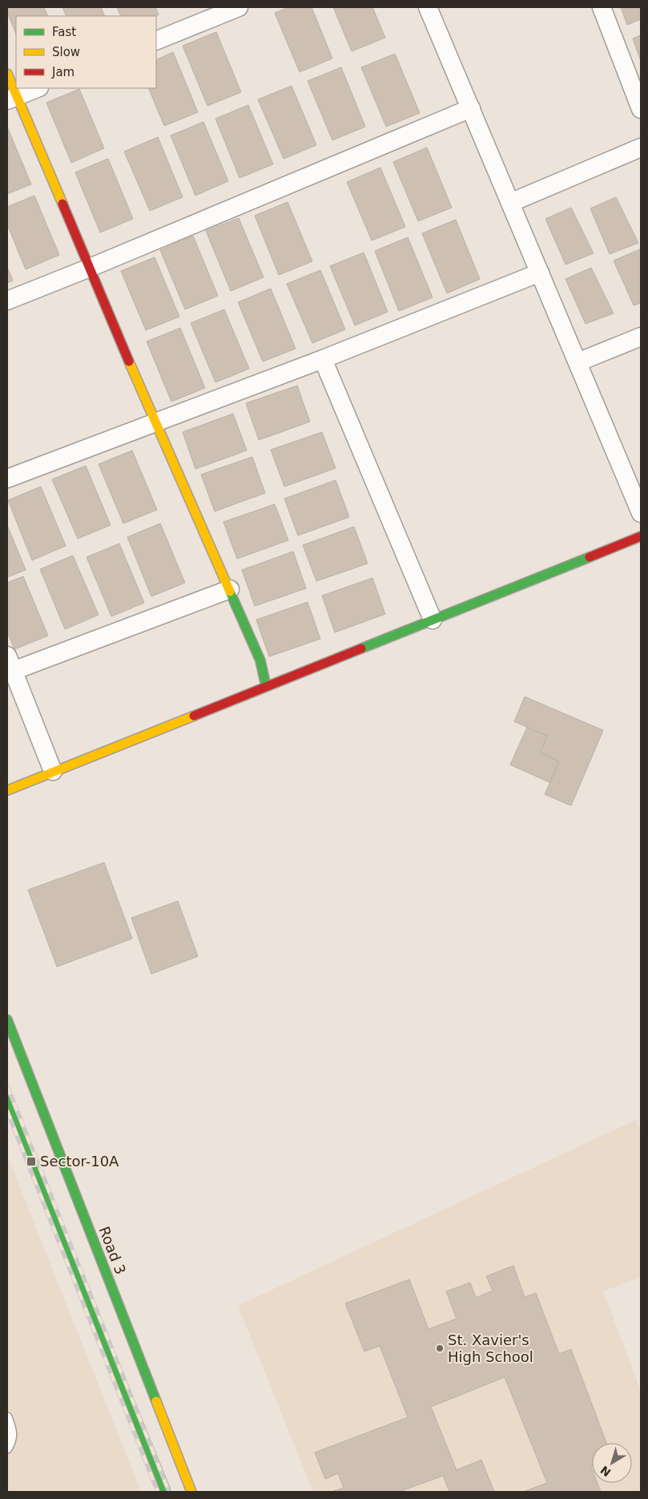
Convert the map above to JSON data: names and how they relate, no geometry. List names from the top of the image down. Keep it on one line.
{"streets":{"street":["Road 3"]},"places":{"transit":["Sector-10A"],"other":["St. Xavier's High School"]},"legend":["Fast","Slow","Jam"],"north":"bottom left"}
